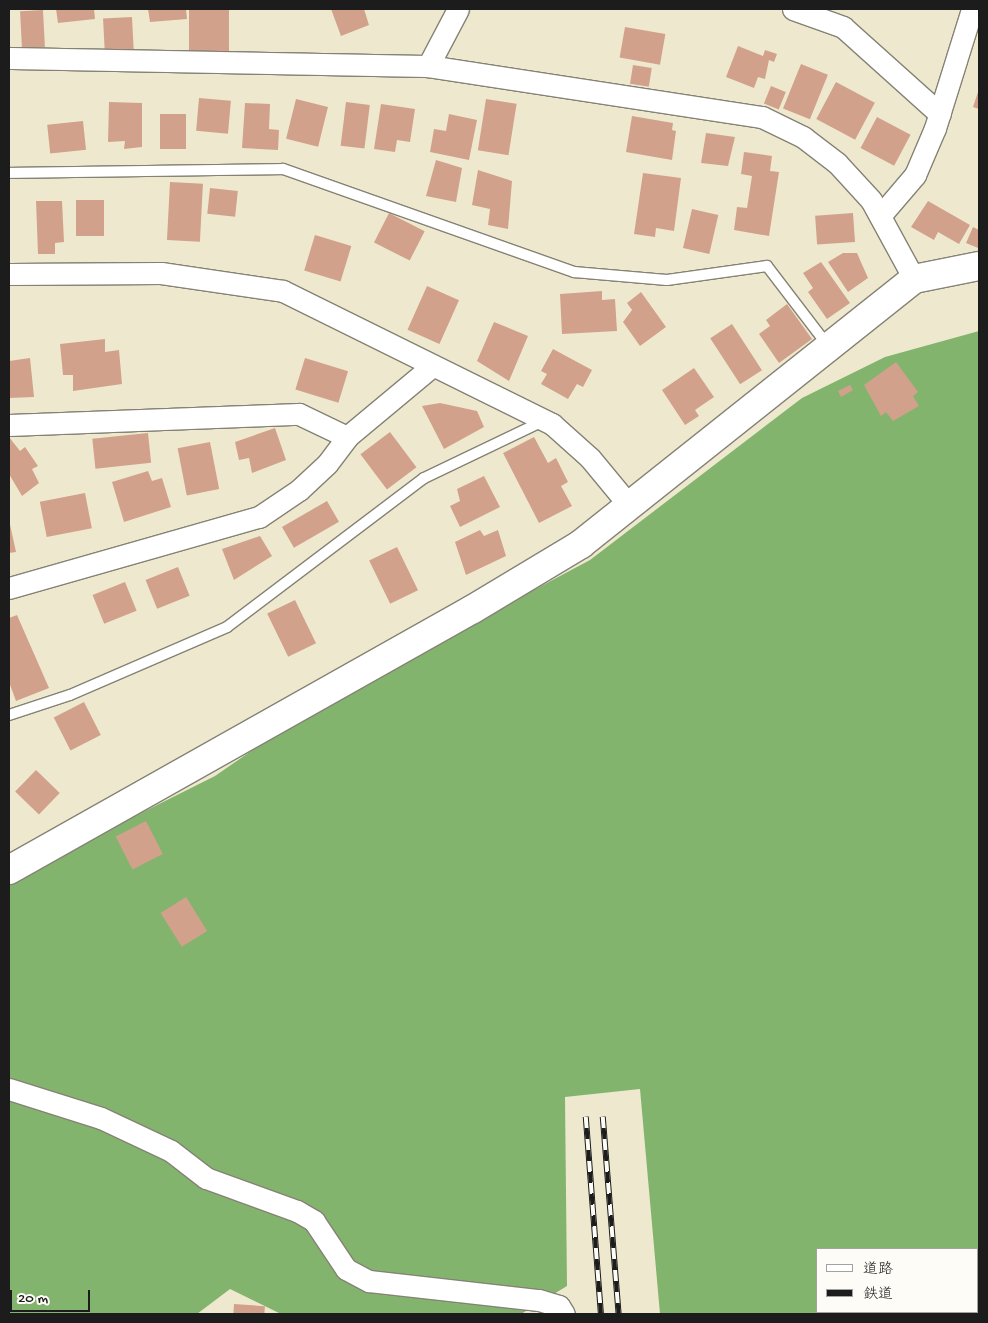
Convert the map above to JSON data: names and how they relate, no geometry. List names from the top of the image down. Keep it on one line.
{"legend":["道路","鉄道"],"scale_bar":"20 m"}
